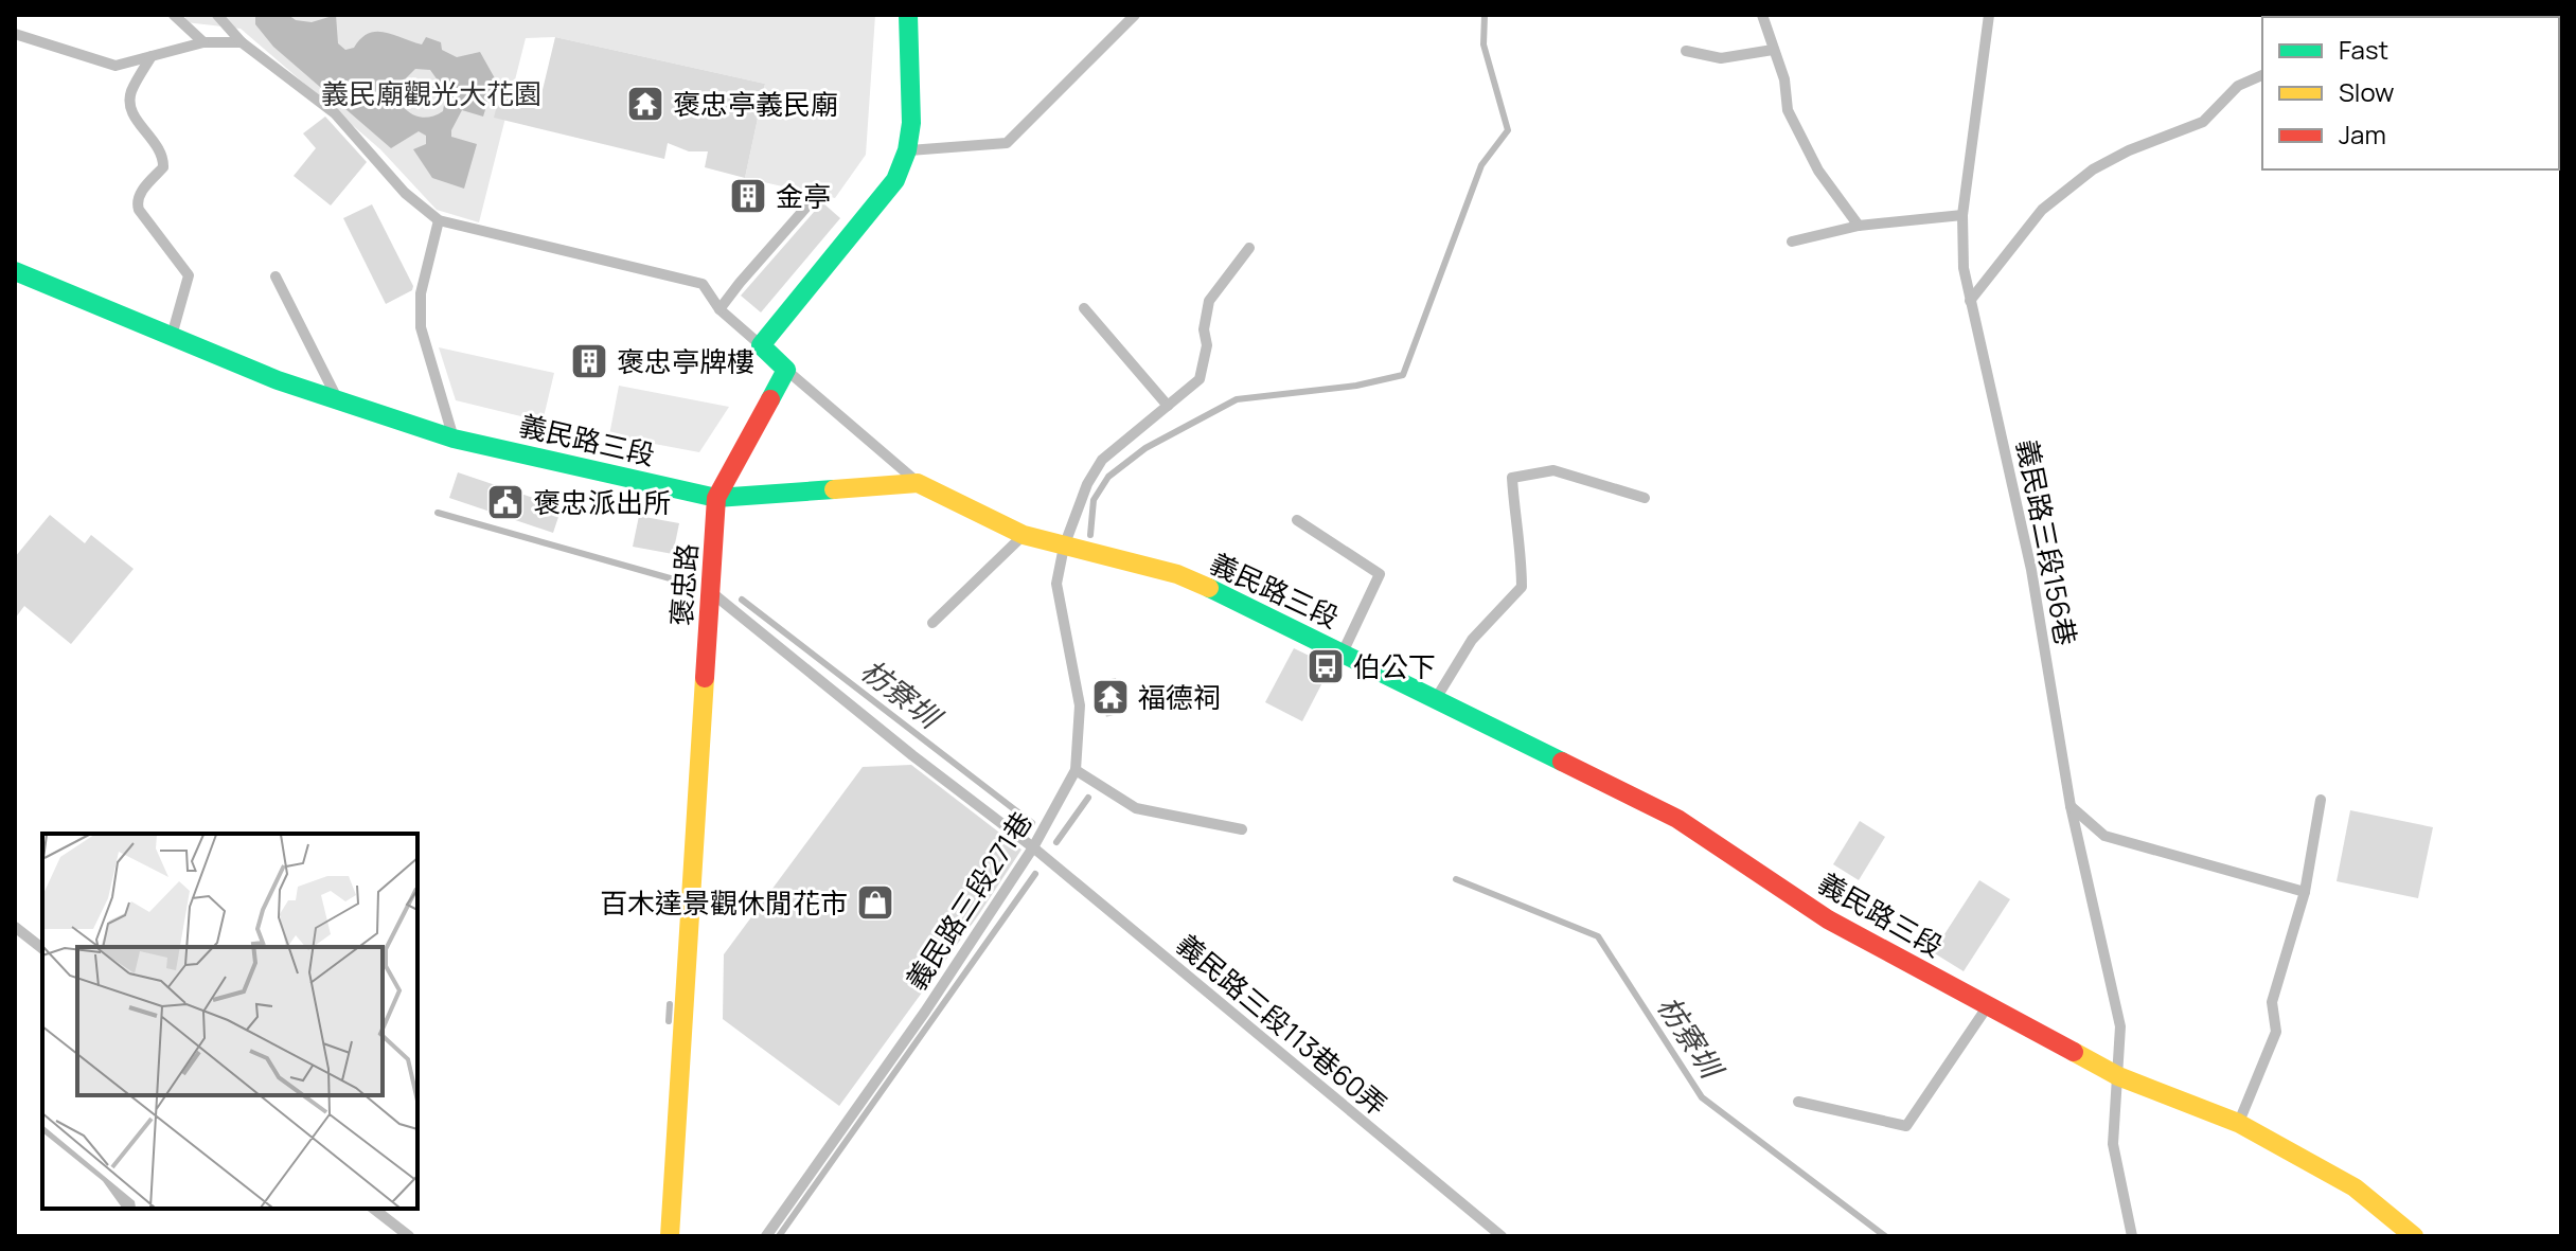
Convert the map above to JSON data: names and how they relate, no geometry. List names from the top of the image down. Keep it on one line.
{"streets":{"street":["義民路三段","褒忠路"],"lane":["義民路三段156巷","義民路三段271巷","義民路三段113巷60弄"]},"crossings":[["義民路三段","義民路三段156巷"],["義民路三段","褒忠路"],["義民路三段","義民路三段271巷"],["褒忠路","義民路三段113巷60弄"],["義民路三段271巷","義民路三段113巷60弄"]],"water":["枋寮圳"],"parks":["義民廟觀光大花園"],"places":{"temple":["褒忠亭義民廟","福德祠"],"building":["金亭","褒忠亭牌樓"],"public building":["褒忠派出所"],"bus stop":["伯公下"],"shop":["百木達景觀休閒花市"]},"legend":["Fast","Slow","Jam"]}
